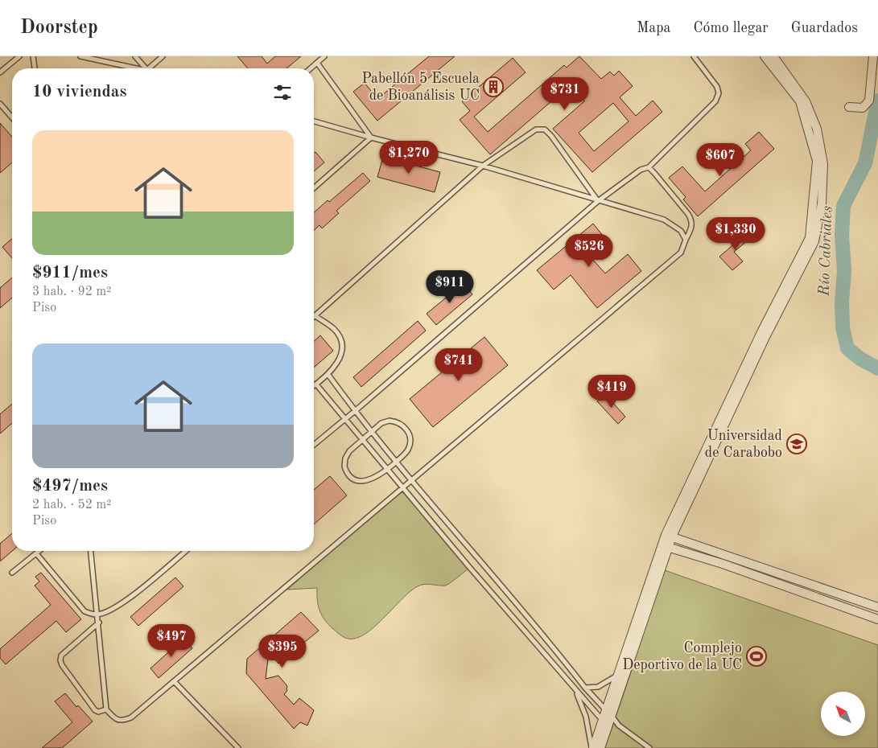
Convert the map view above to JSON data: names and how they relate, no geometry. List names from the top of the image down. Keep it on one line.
{"water":["Río Cabriales"],"places":{"building":["Pabellón 5 Escuela de Bioanálisis UC"],"school or university":["Universidad de Carabobo"],"sports":["Complejo Deportivo de la UC"]},"north":"top left","page":{"header":"Doorstep","nav":["Mapa","Cómo llegar","Guardados"],"heading":"10 viviendas","price":["$731","$1,270","$607","$1,330","$526","$911","$741","$419","$497","$395"],"list":[{"name":"$911/mes","note":"3 hab. · 92 m² · Piso"},{"name":"$497/mes","note":"2 hab. · 52 m² · Piso"}]}}
